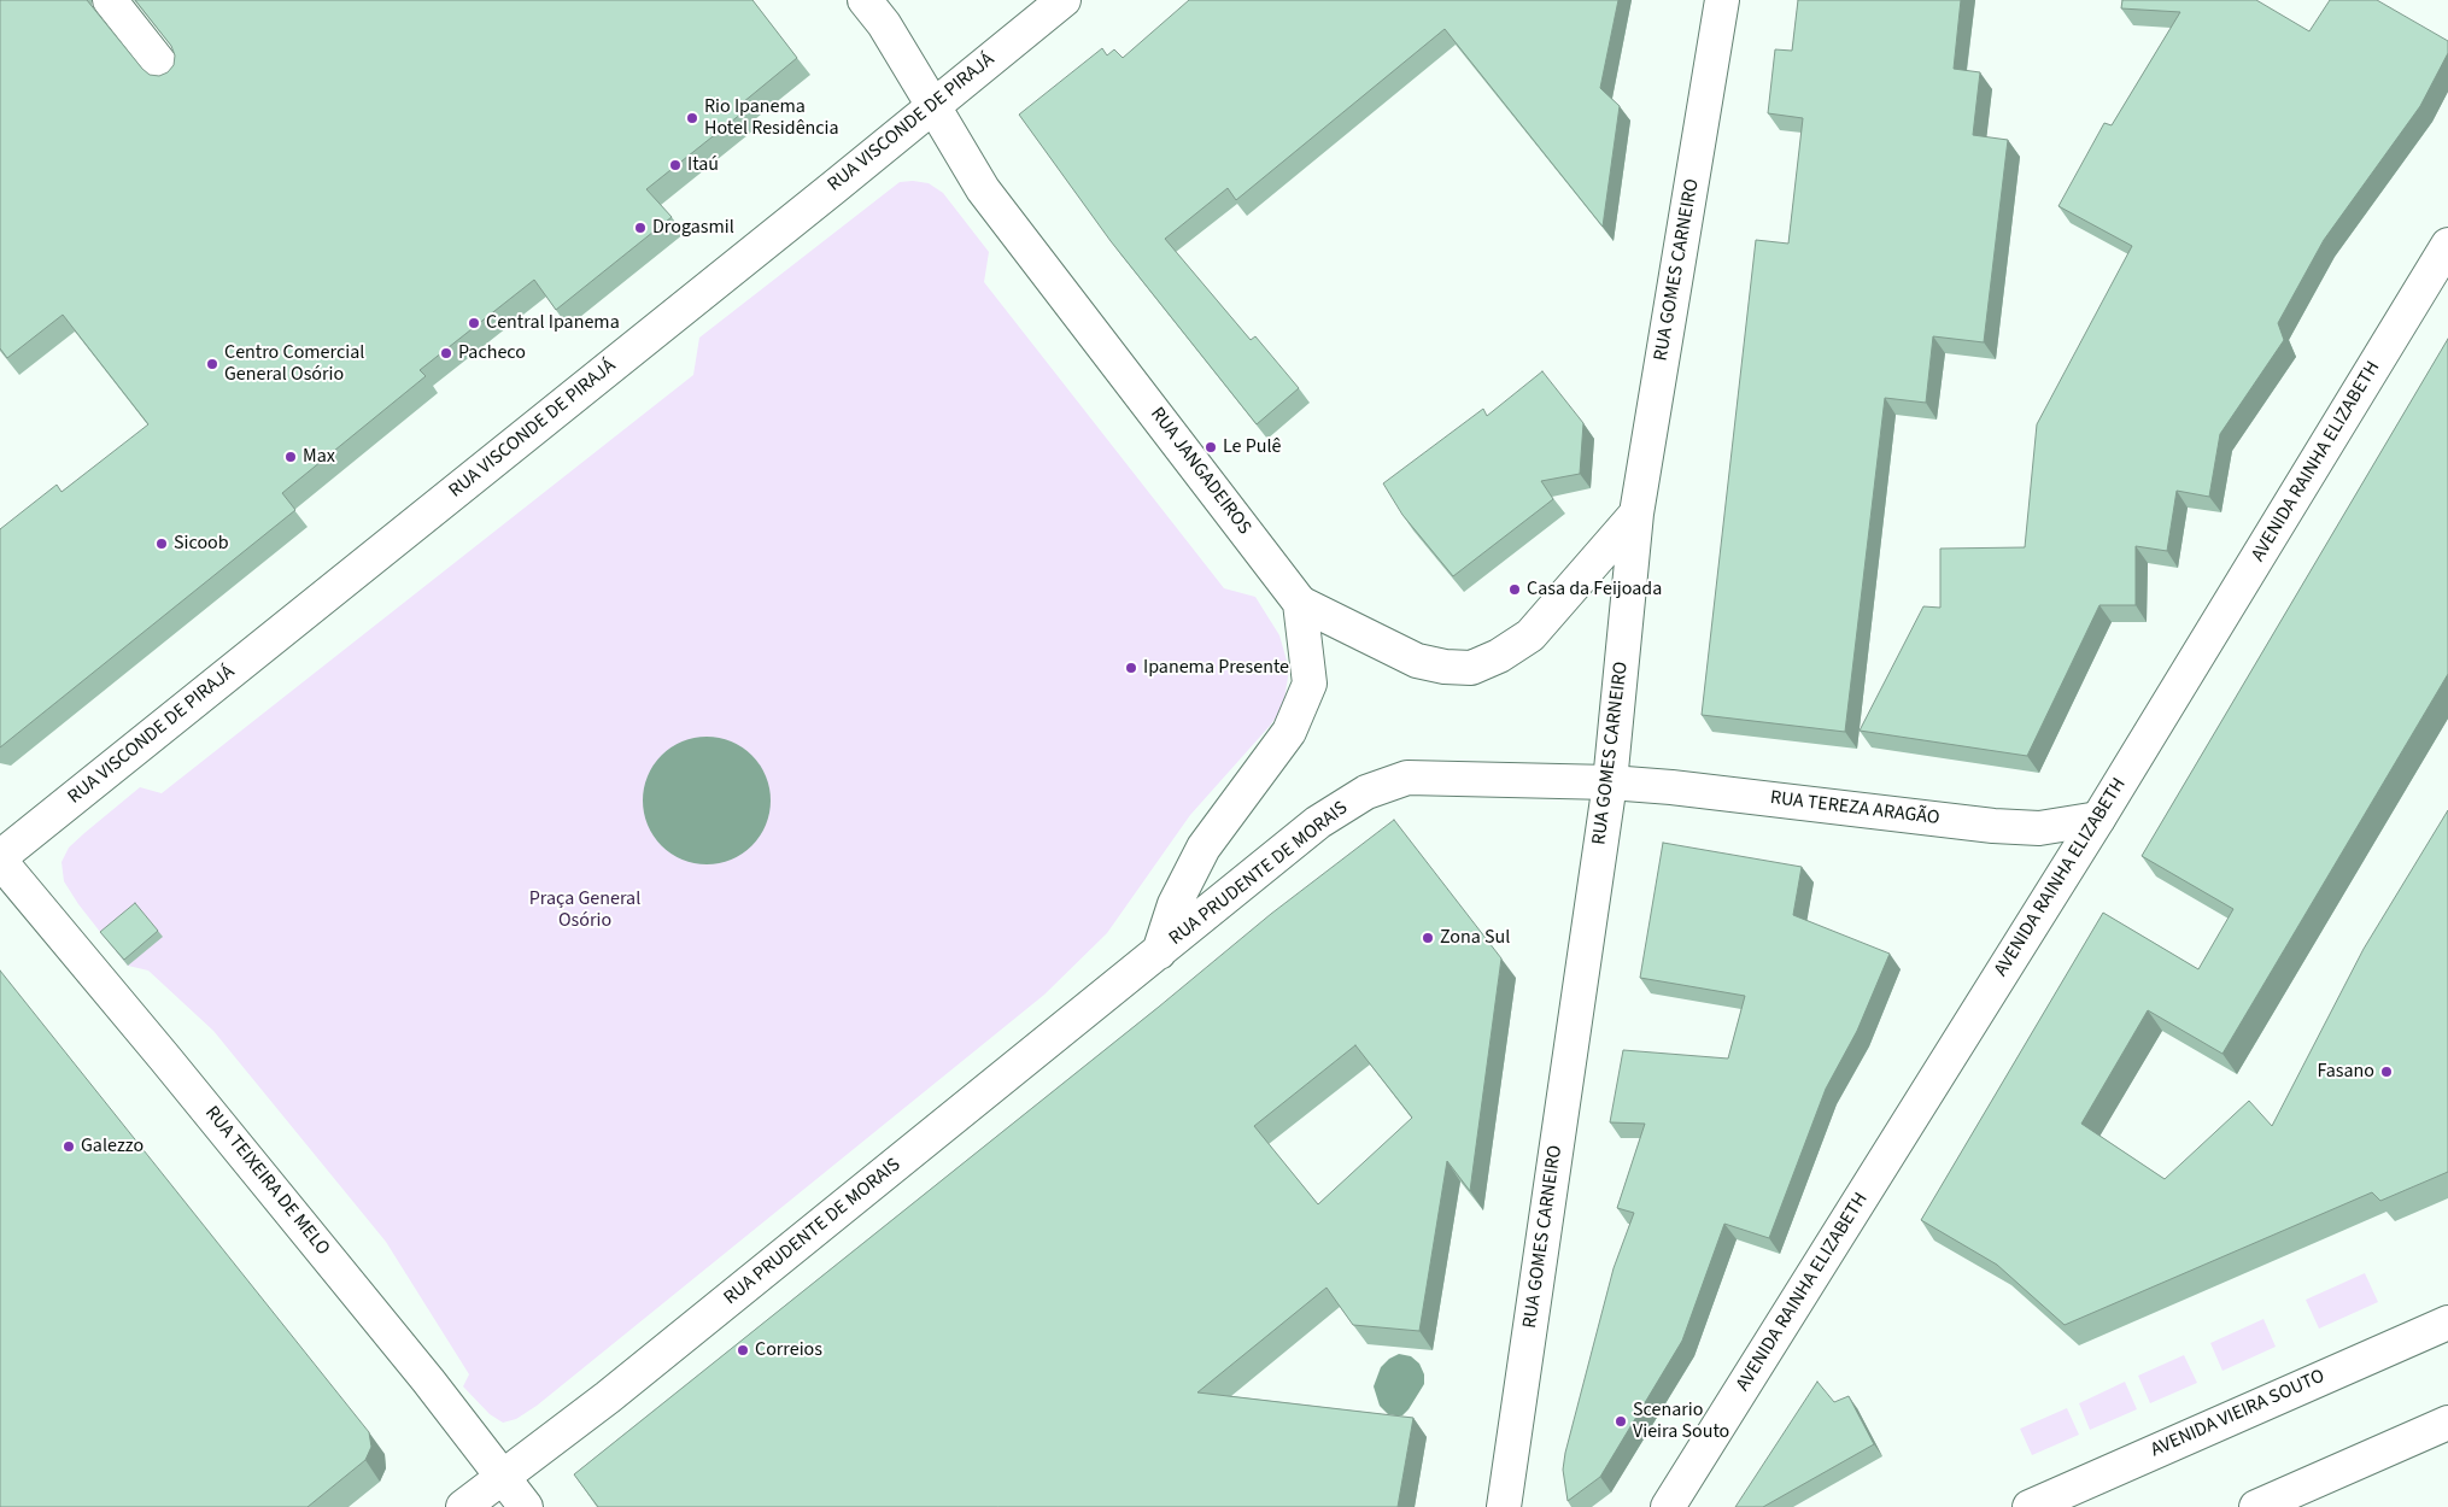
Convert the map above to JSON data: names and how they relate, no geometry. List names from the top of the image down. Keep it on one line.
{"streets":{"main road":["RUA VISCONDE DE PIRAJÁ","RUA GOMES CARNEIRO","AVENIDA RAINHA ELIZABETH","RUA JANGADEIROS","RUA TEREZA ARAGÃO","RUA PRUDENTE DE MORAIS","RUA TEIXEIRA DE MELO","AVENIDA VIEIRA SOUTO"]},"crossings":[["RUA VISCONDE DE PIRAJÁ","RUA JANGADEIROS"],["RUA VISCONDE DE PIRAJÁ","RUA TEIXEIRA DE MELO"],["RUA GOMES CARNEIRO","RUA JANGADEIROS"],["RUA GOMES CARNEIRO","RUA TEREZA ARAGÃO"],["RUA GOMES CARNEIRO","RUA PRUDENTE DE MORAIS"],["AVENIDA RAINHA ELIZABETH","RUA TEREZA ARAGÃO"],["RUA JANGADEIROS","RUA PRUDENTE DE MORAIS"],["RUA TEREZA ARAGÃO","RUA PRUDENTE DE MORAIS"],["RUA PRUDENTE DE MORAIS","RUA TEIXEIRA DE MELO"]],"parks":["Praça General Osório"],"places":["Rio Ipanema Hotel Residência","Itaú","Drogasmil","Central Ipanema","Pacheco","Centro Comercial General Osório","Le Pulê","Max","Sicoob","Casa da Feijoada","Ipanema Presente","Zona Sul","Fasano","Galezzo","Correios","Scenario Vieira Souto"]}
